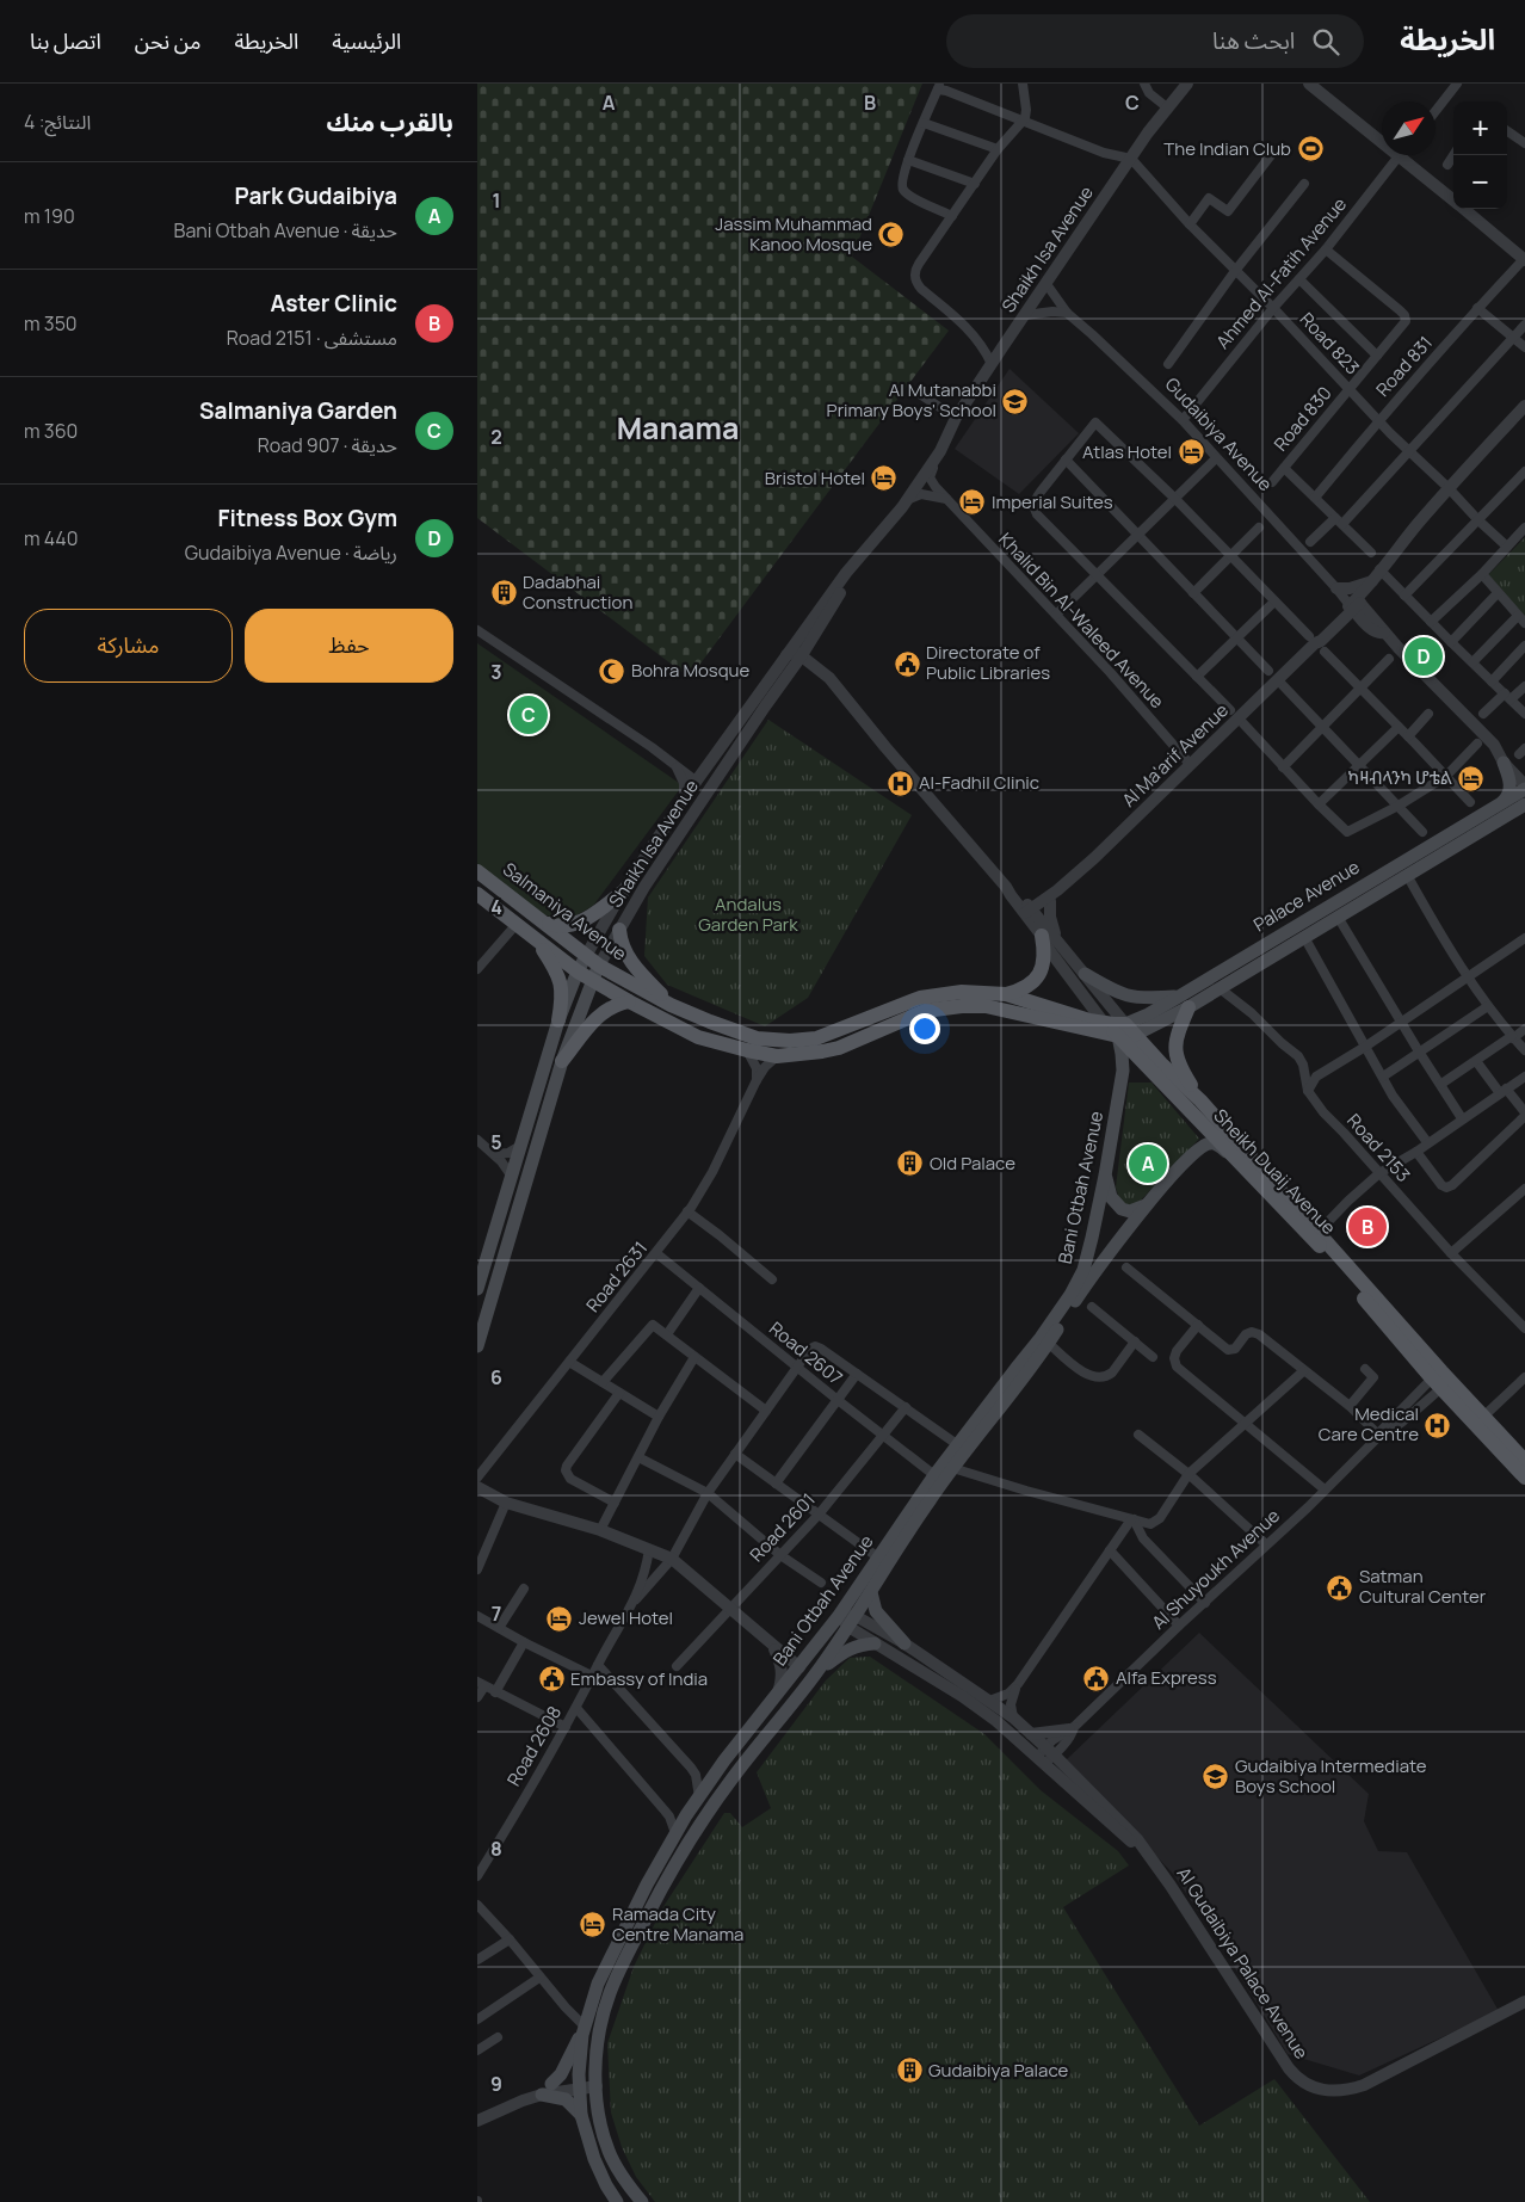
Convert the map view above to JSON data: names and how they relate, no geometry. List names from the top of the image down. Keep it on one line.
{"streets":{"main road":["Shaikh Isa Avenue","Palace Avenue","Salmaniya Avenue","Sheikh Duaij Avenue","Bani Otbah Avenue"],"street":["Ahmed Al-Fatih Avenue","Road 823","Road 831","Road 830","Gudaibiya Avenue","Khalid Bin Al-Waleed Avenue","Al Ma'arif Avenue","Road 2153","Road 2631","Road 2607","Road 2601","Al Shuyoukh Avenue","Road 2608","Al Gudaibiya Palace Avenue"]},"crossings":[["Shaikh Isa Avenue","Road 823"],["Shaikh Isa Avenue","Gudaibiya Avenue"],["Shaikh Isa Avenue","Khalid Bin Al-Waleed Avenue"],["Shaikh Isa Avenue","Salmaniya Avenue"],["Shaikh Isa Avenue","Sheikh Duaij Avenue"],["Ahmed Al-Fatih Avenue","Road 823"],["Ahmed Al-Fatih Avenue","Road 830"],["Ahmed Al-Fatih Avenue","Gudaibiya Avenue"],["Road 823","Road 831"],["Road 823","Road 830"],["Road 823","Al Ma'arif Avenue"],["Gudaibiya Avenue","Al Ma'arif Avenue"],["Khalid Bin Al-Waleed Avenue","Al Ma'arif Avenue"],["Al Ma'arif Avenue","Sheikh Duaij Avenue"],["Palace Avenue","Salmaniya Avenue"],["Palace Avenue","Road 2153"],["Palace Avenue","Sheikh Duaij Avenue"],["Palace Avenue","Bani Otbah Avenue"],["Salmaniya Avenue","Sheikh Duaij Avenue"],["Salmaniya Avenue","Bani Otbah Avenue"],["Salmaniya Avenue","Road 2631"],["Sheikh Duaij Avenue","Bani Otbah Avenue"],["Sheikh Duaij Avenue","Al Shuyoukh Avenue"],["Bani Otbah Avenue","Road 2607"],["Bani Otbah Avenue","Al Gudaibiya Palace Avenue"],["Road 2631","Road 2607"],["Road 2607","Road 2601"],["Road 2607","Road 2608"],["Al Shuyoukh Avenue","Al Gudaibiya Palace Avenue"]],"districts":["Manama"],"parks":["Andalus Garden Park"],"places":{"sports":["The Indian Club"],"mosque":["Jassim Muhammad Kanoo Mosque","Bohra Mosque"],"school or university":["Al Mutanabbi Primary Boys' School","Gudaibiya Intermediate Boys School"],"hotel":["Atlas Hotel","Bristol Hotel","Imperial Suites","ካዛብላንካ ሆቴል","Jewel Hotel","Ramada City Centre Manama"],"building":["Dadabhai Construction","Old Palace","Gudaibiya Palace"],"public building":["Directorate of Public Libraries","Satman Cultural Center","Alfa Express","Embassy of India"],"hospital":["Al-Fadhil Clinic","Medical Care Centre"]},"north":"top right","page":{"header":"الخريطة","search":"ابحث هنا","nav":["الرئيسية","الخريطة","من نحن","اتصل بنا"],"heading":["بالقرب منك","النتائج: 4"],"map_buttons":["+","−"],"list":[{"mark":"A","name":"Park Gudaibiya","note":"حديقة · Bani Otbah Avenue","value":"190 m"},{"mark":"B","name":"Aster Clinic","note":"مستشفى · Road 2151","value":"350 m"},{"mark":"C","name":"Salmaniya Garden","note":"حديقة · Road 907","value":"360 m"},{"mark":"D","name":"Fitness Box Gym","note":"رياضة · Gudaibiya Avenue","value":"440 m"}],"buttons":["حفظ","مشاركة"],"pins":["D","C","A","B"]},"grid":{"columns":["A","B","C"],"rows":["1","2","3","4","5","6","7","8","9"]}}
